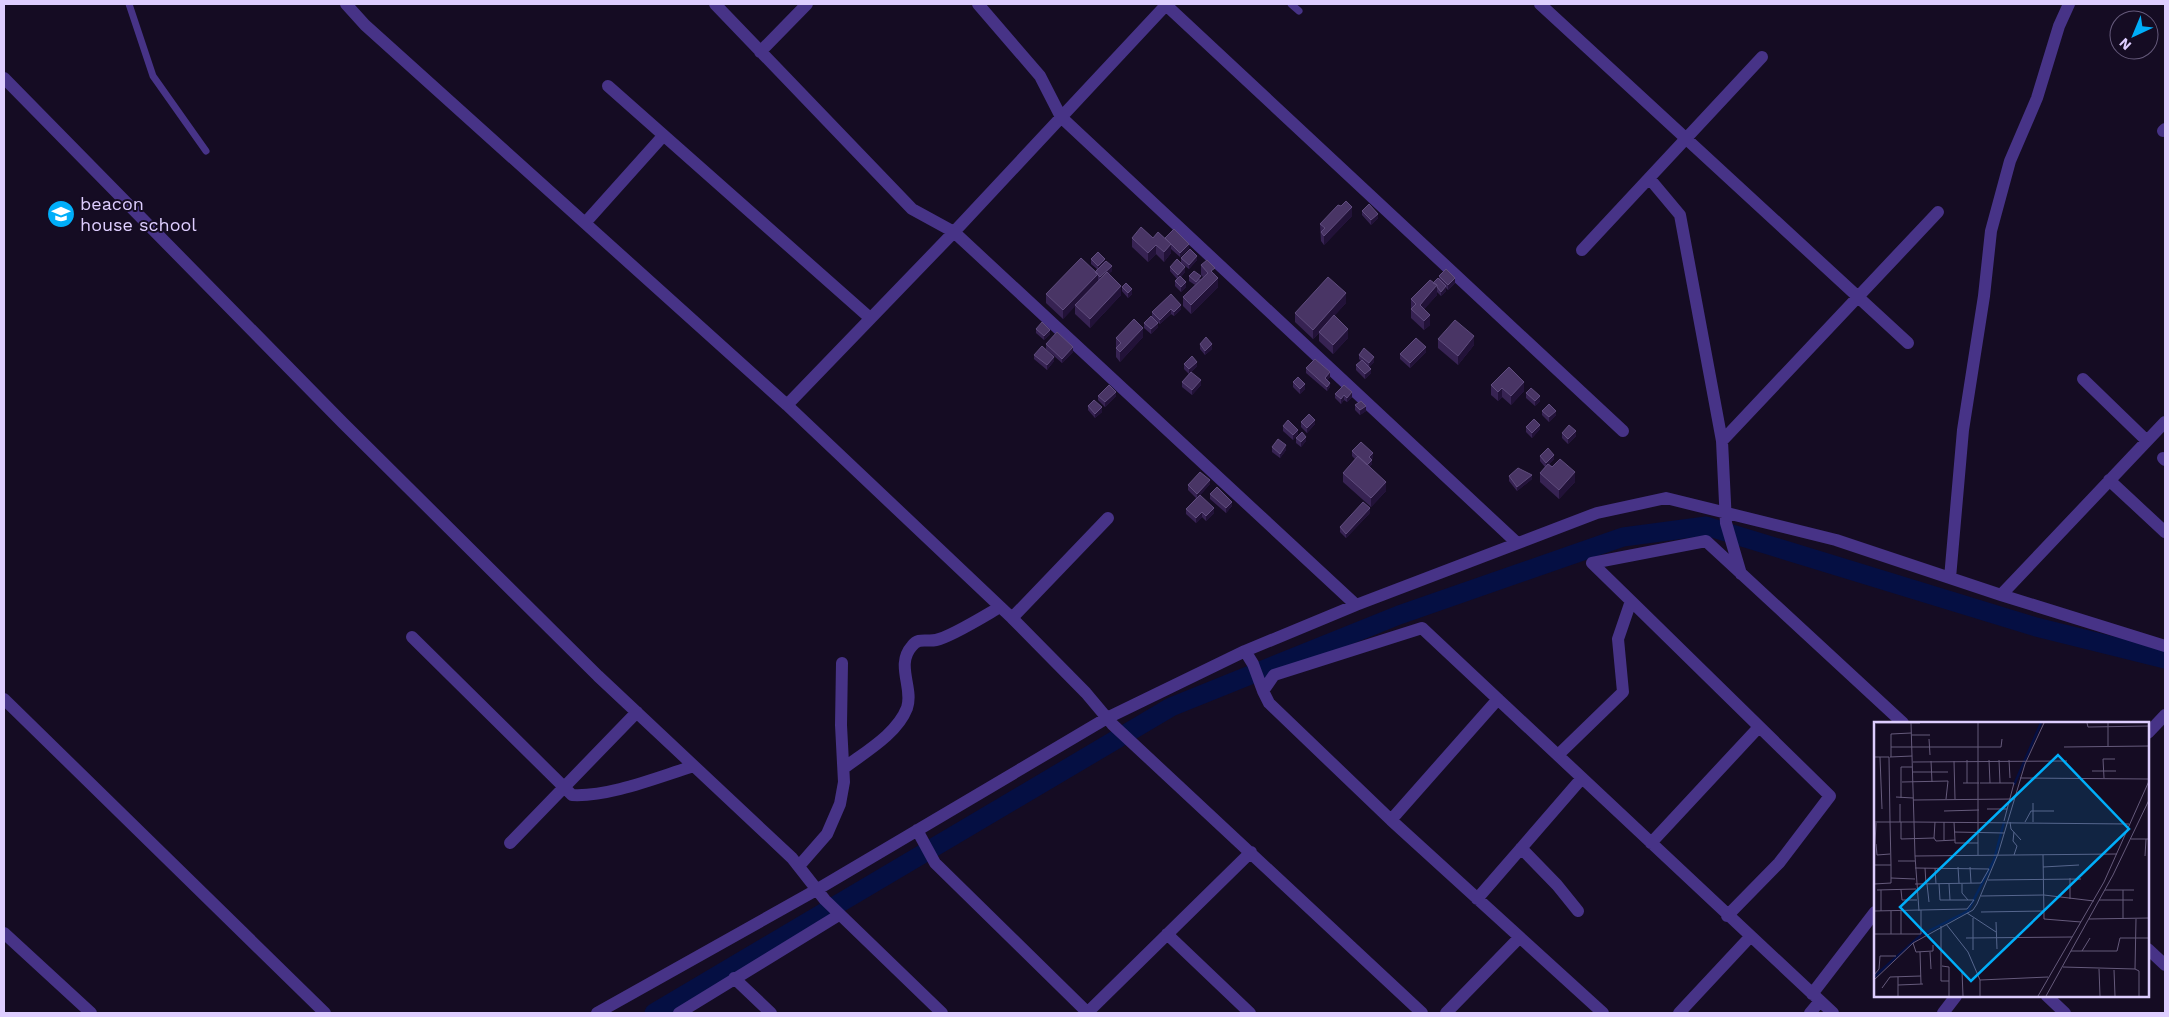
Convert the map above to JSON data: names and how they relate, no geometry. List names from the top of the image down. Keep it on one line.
{"places":{"school or university":["beacon house school"]},"north":"bottom left"}
